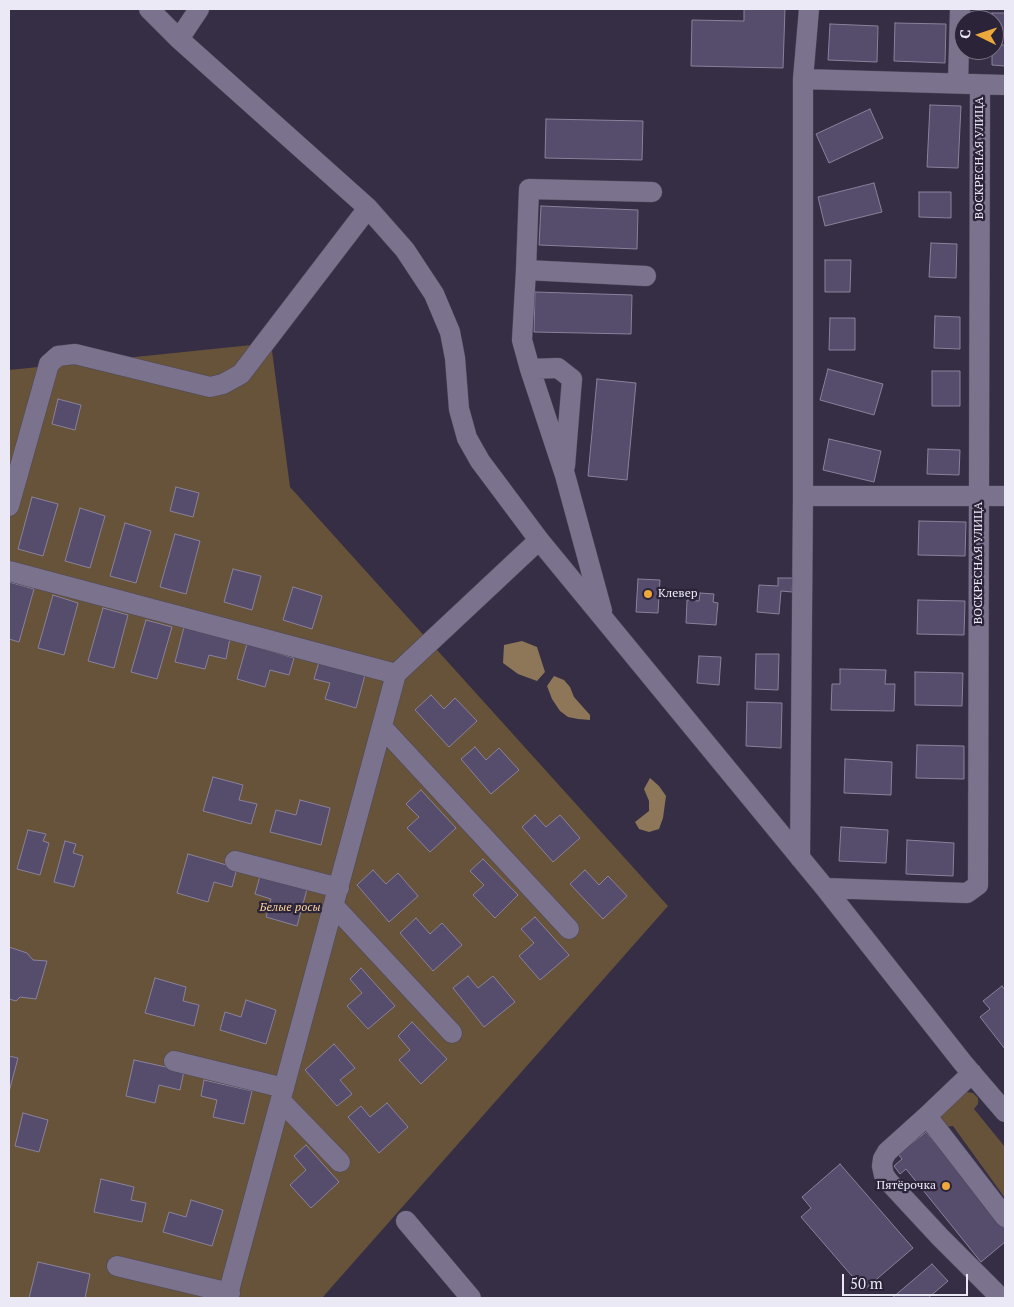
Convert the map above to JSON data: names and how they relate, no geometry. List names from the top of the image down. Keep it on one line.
{"streets":{"street":["ВОСКРЕСНАЯ УЛИЦА"]},"parks":["Белые росы"],"places":["Клевер","Пятёрочка"],"scale_bar":"50 m","north":"left"}
